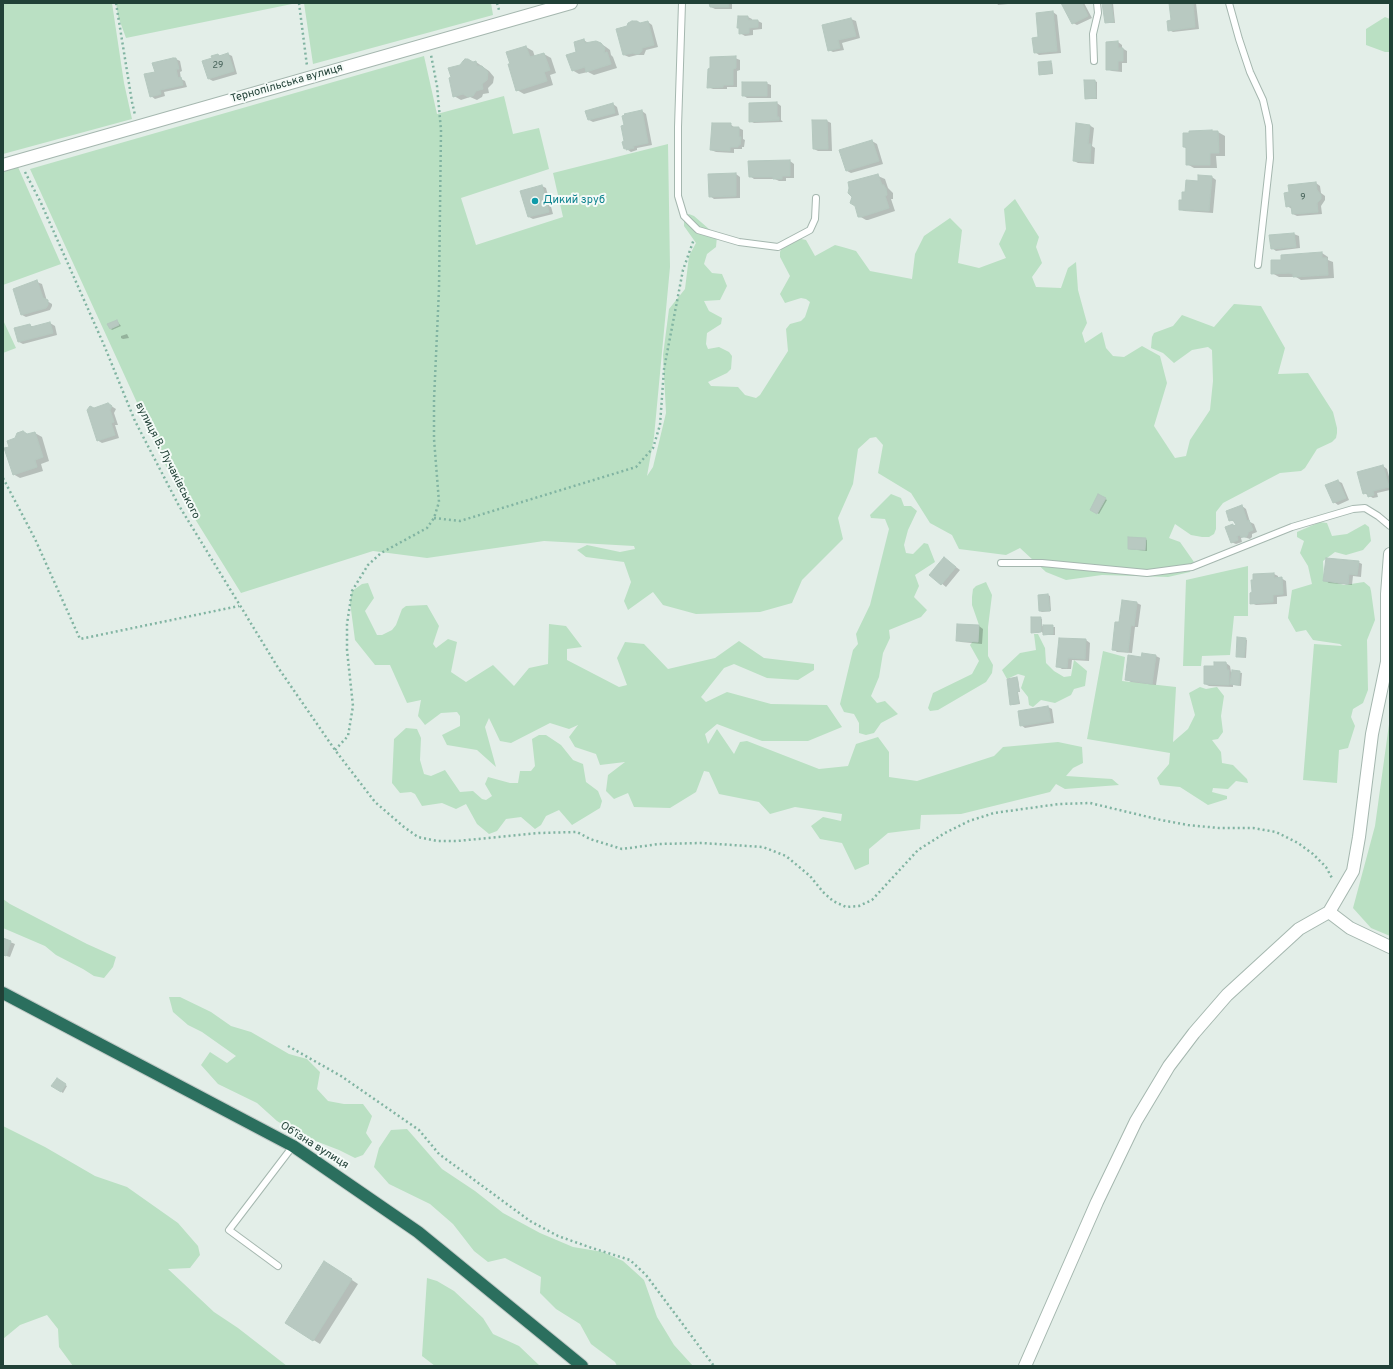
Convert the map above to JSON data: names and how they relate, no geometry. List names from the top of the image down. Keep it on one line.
{"streets":{"highway":["Обʼїзна вулиця"],"street":["Тернопільська вулиця"],"path":["вулиця В. Лучаківського"]},"crossings":[["Тернопільська вулиця","вулиця В. Лучаківського"]],"places":["Дикий зруб"],"house_numbers":["29","9"]}
